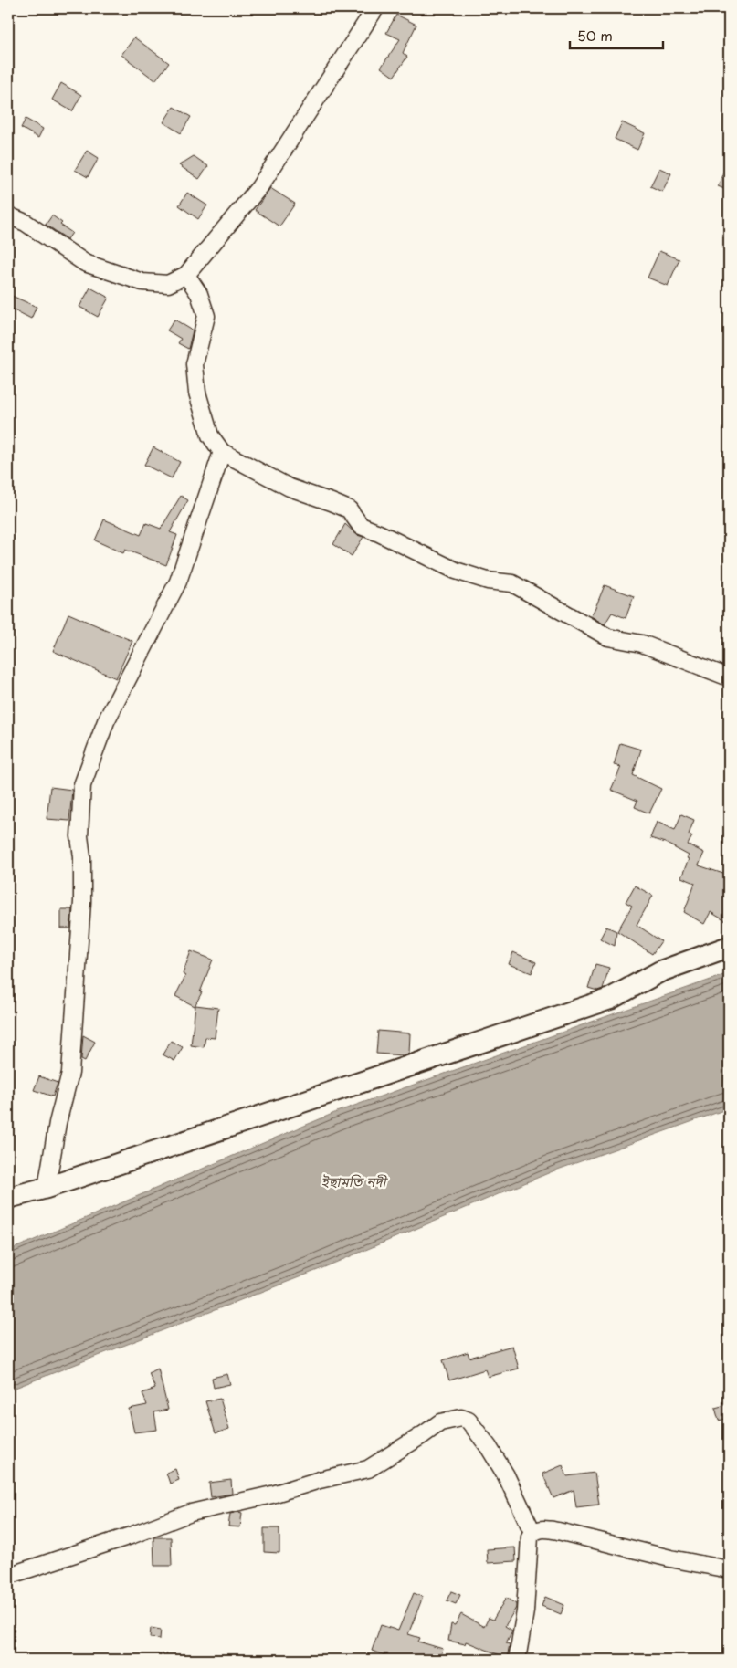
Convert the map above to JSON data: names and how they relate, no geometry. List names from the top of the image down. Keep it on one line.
{"water":["ইছামতি নদী"],"scale_bar":"50 m"}
